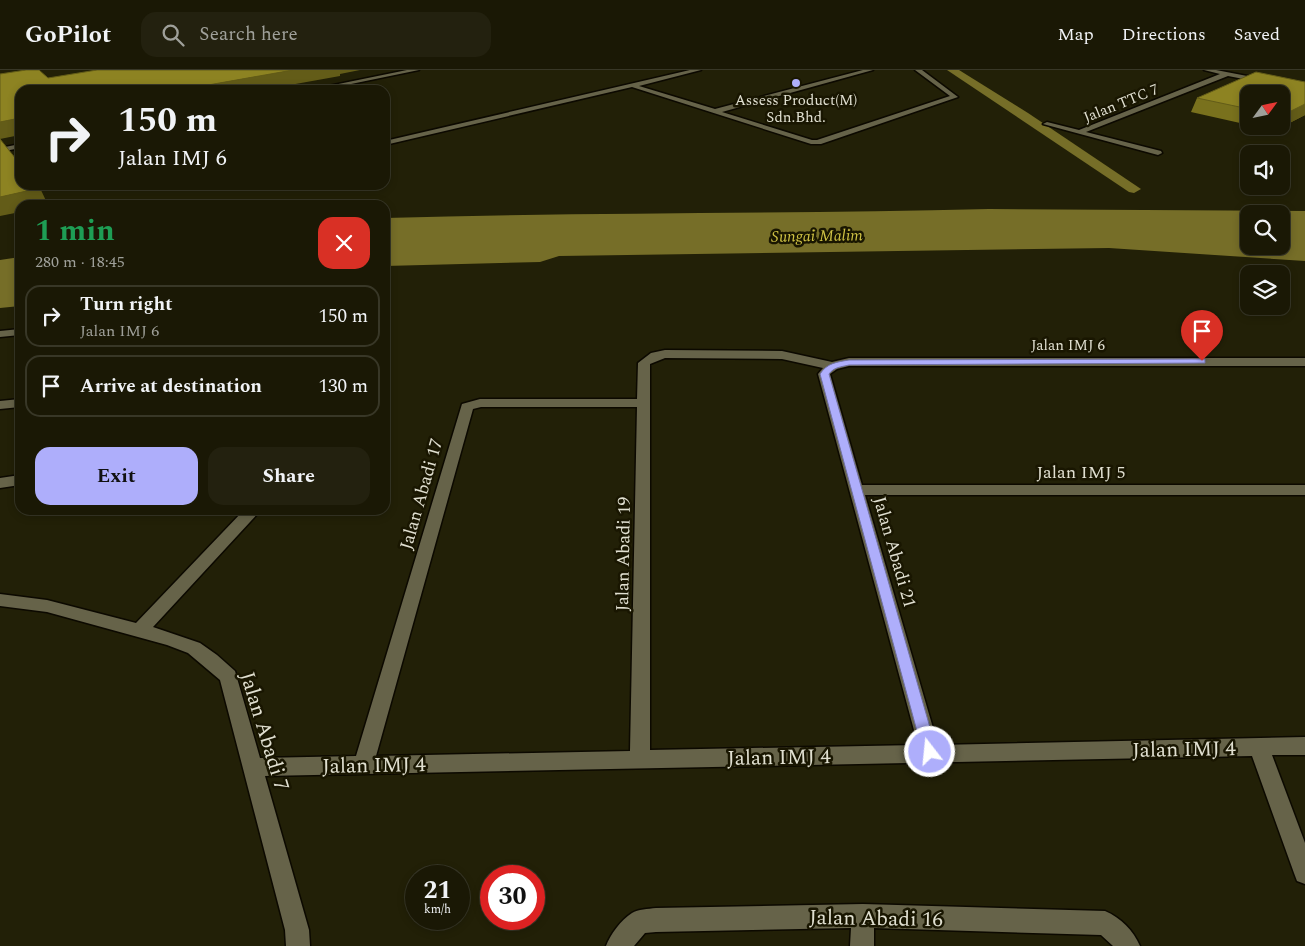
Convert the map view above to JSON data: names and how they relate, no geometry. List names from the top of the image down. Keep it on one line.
{"streets":{"street":["Jalan TTC 7","Jalan IMJ 6","Jalan IMJ 5","Jalan Abadi 17","Jalan Abadi 21","Jalan Abadi 19","Jalan Abadi 7","Jalan IMJ 4","Jalan Abadi 16"]},"crossings":[["Jalan IMJ 6","Jalan Abadi 21"],["Jalan IMJ 6","Jalan Abadi 19"],["Jalan IMJ 5","Jalan Abadi 21"],["Jalan Abadi 17","Jalan Abadi 19"],["Jalan Abadi 17","Jalan IMJ 4"],["Jalan Abadi 21","Jalan Abadi 19"],["Jalan Abadi 21","Jalan IMJ 4"],["Jalan Abadi 19","Jalan IMJ 4"],["Jalan Abadi 7","Jalan IMJ 4"]],"water":["Sungai Malim"],"places":["Assess Product(M) Sdn.Bhd."],"north":"top right","page":{"header":"GoPilot","search":"Search here","nav":["Map","Directions","Saved"],"turn":["150 m","Jalan IMJ 6"],"heading":["1 min","280 m · 18:45"],"list":[{"name":"Turn right","note":"Jalan IMJ 6","value":"150 m"},{"name":"Arrive at destination","value":"130 m"}],"buttons":["Exit","Share"],"speed":"21 km/h","limit":"30"}}
